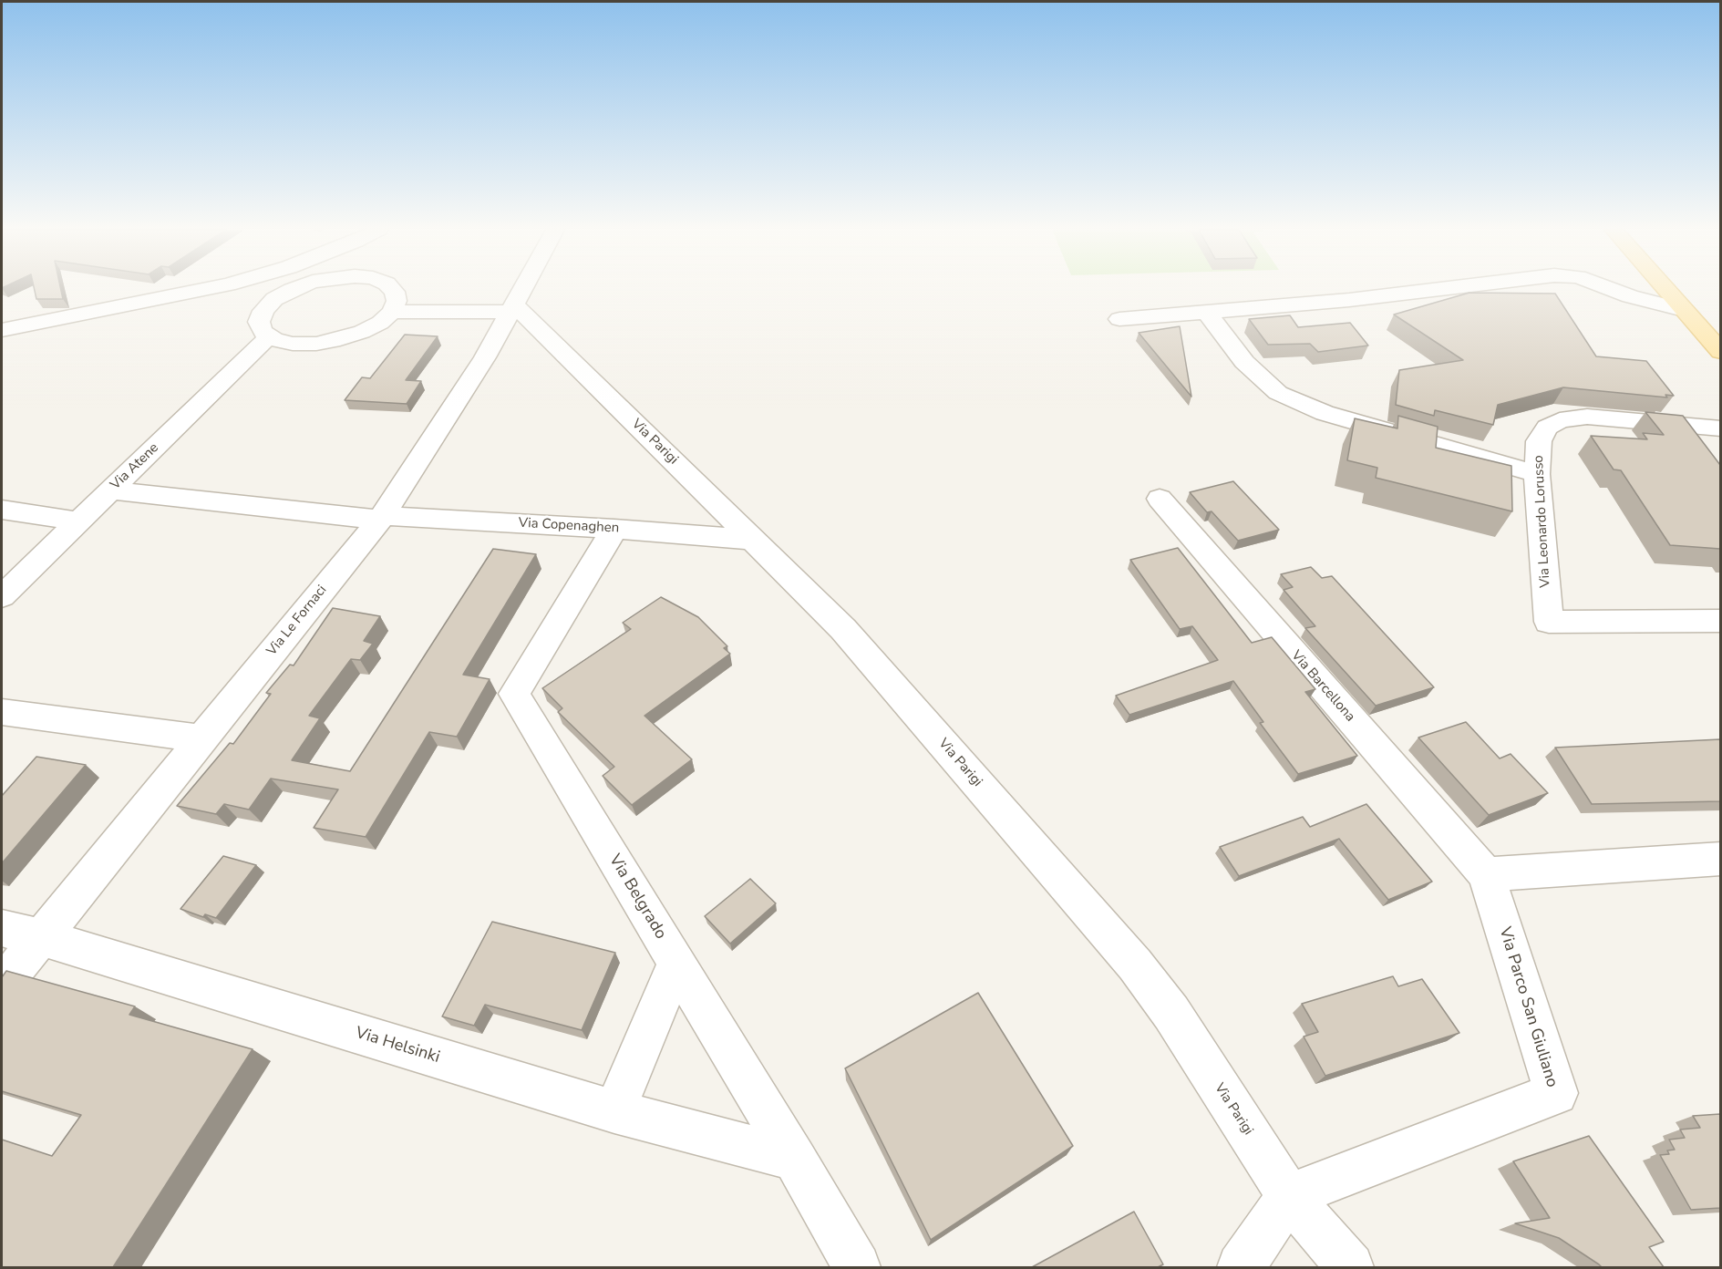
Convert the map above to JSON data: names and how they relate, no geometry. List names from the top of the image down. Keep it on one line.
{"streets":{"street":["Via Parigi","Via Atene","Via Leonardo Lorusso","Via Copenaghen","Via Le Fornaci","Via Barcellona","Via Belgrado","Via Parco San Giuliano","Via Helsinki"]},"crossings":[["Via Parigi","Via Copenaghen"],["Via Parigi","Via Le Fornaci"],["Via Parigi","Via Parco San Giuliano"],["Via Atene","Via Copenaghen"],["Via Copenaghen","Via Le Fornaci"],["Via Copenaghen","Via Belgrado"],["Via Le Fornaci","Via Helsinki"],["Via Barcellona","Via Parco San Giuliano"],["Via Belgrado","Via Helsinki"]]}
